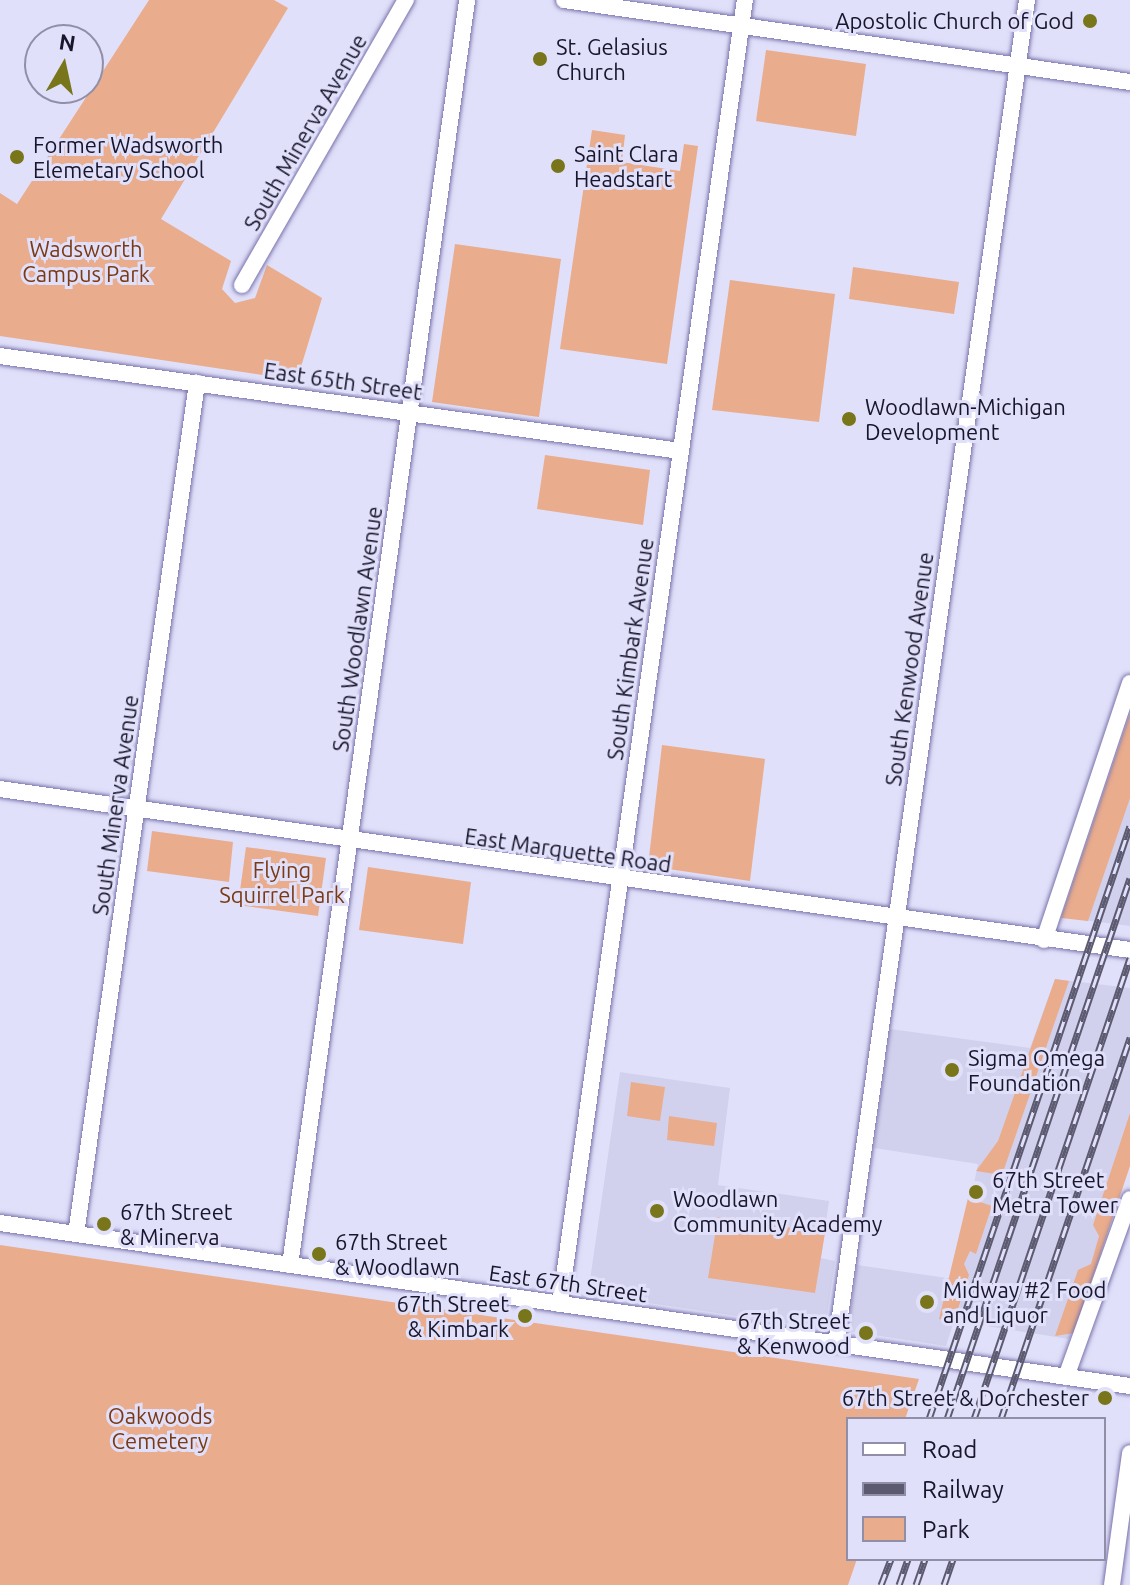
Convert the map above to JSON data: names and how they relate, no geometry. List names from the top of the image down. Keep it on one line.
{"streets":{"street":["South Minerva Avenue","East 65th Street","South Woodlawn Avenue","South Kimbark Avenue","South Kenwood Avenue","East Marquette Road","East 67th Street"]},"crossings":[["South Minerva Avenue","East 65th Street"],["South Minerva Avenue","East Marquette Road"],["South Minerva Avenue","East 67th Street"],["East 65th Street","South Woodlawn Avenue"],["East 65th Street","South Kimbark Avenue"],["South Woodlawn Avenue","East Marquette Road"],["South Woodlawn Avenue","East 67th Street"],["South Kimbark Avenue","East Marquette Road"],["South Kimbark Avenue","East 67th Street"],["South Kenwood Avenue","East Marquette Road"],["South Kenwood Avenue","East 67th Street"]],"parks":["Wadsworth Campus Park","Flying Squirrel Park","Oakwoods Cemetery"],"places":["Apostolic Church of God","St. Gelasius Church","Former Wadsworth Elemetary School","Saint Clara Headstart","Woodlawn-Michigan Development","Sigma Omega Foundation","67th Street Metra Tower","Woodlawn Community Academy","67th Street & Minerva","67th Street & Woodlawn","Midway #2 Food and Liquor","67th Street & Kimbark","67th Street & Kenwood","67th Street & Dorchester"],"legend":["Road","Railway","Park"],"north":"top"}
